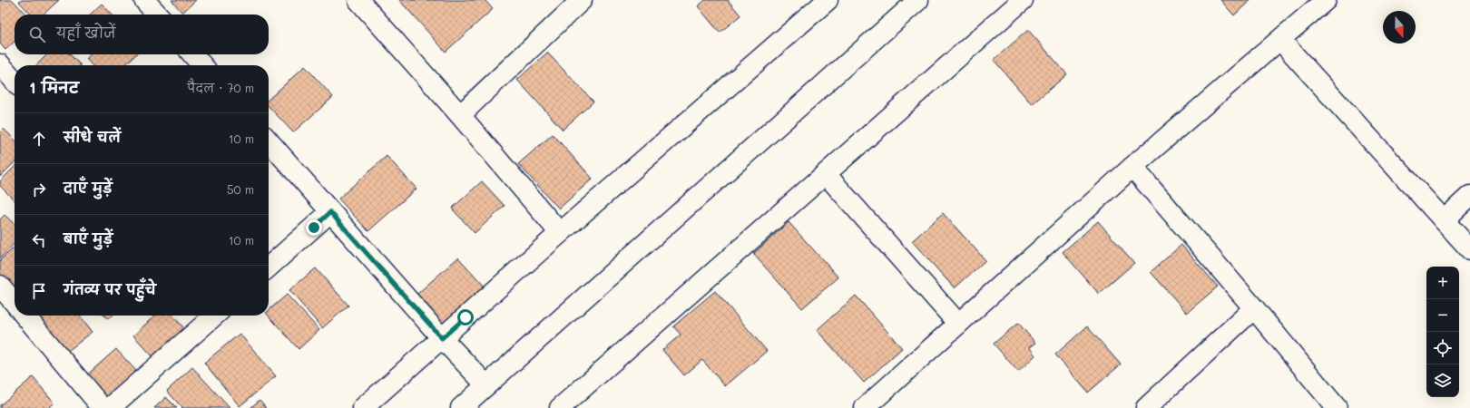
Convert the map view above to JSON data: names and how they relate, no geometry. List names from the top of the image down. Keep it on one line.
{"north":"bottom","page":{"search":"यहाँ खोजें","heading":["1 मिनट","पैदल · 70 m"],"list":[["सीधे चलें","10 m"],["दाएँ मुड़ें","50 m"],["बाएँ मुड़ें","10 m"],"गंतव्य पर पहुँचे"],"map_buttons":["+","−"]}}
